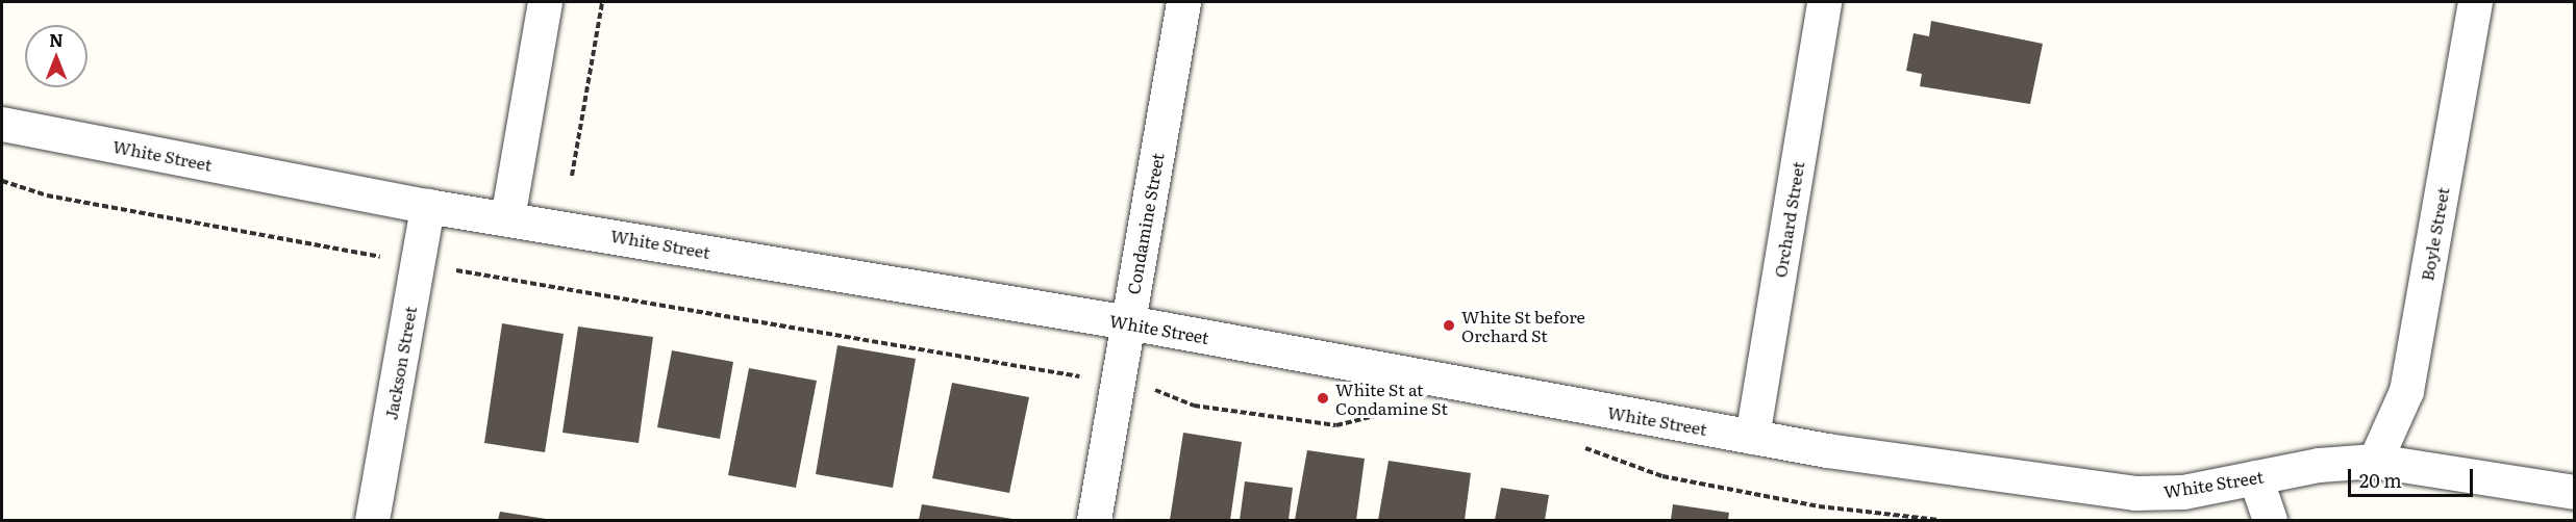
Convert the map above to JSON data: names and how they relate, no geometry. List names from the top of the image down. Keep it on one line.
{"streets":{"street":["White Street","Orchard Street","Condamine Street","Boyle Street","Jackson Street"]},"crossings":[["White Street","Orchard Street"],["White Street","Condamine Street"],["White Street","Boyle Street"],["White Street","Jackson Street"]],"places":["White St before Orchard St","White St at Condamine St"],"scale_bar":"20 m","north":"top"}
